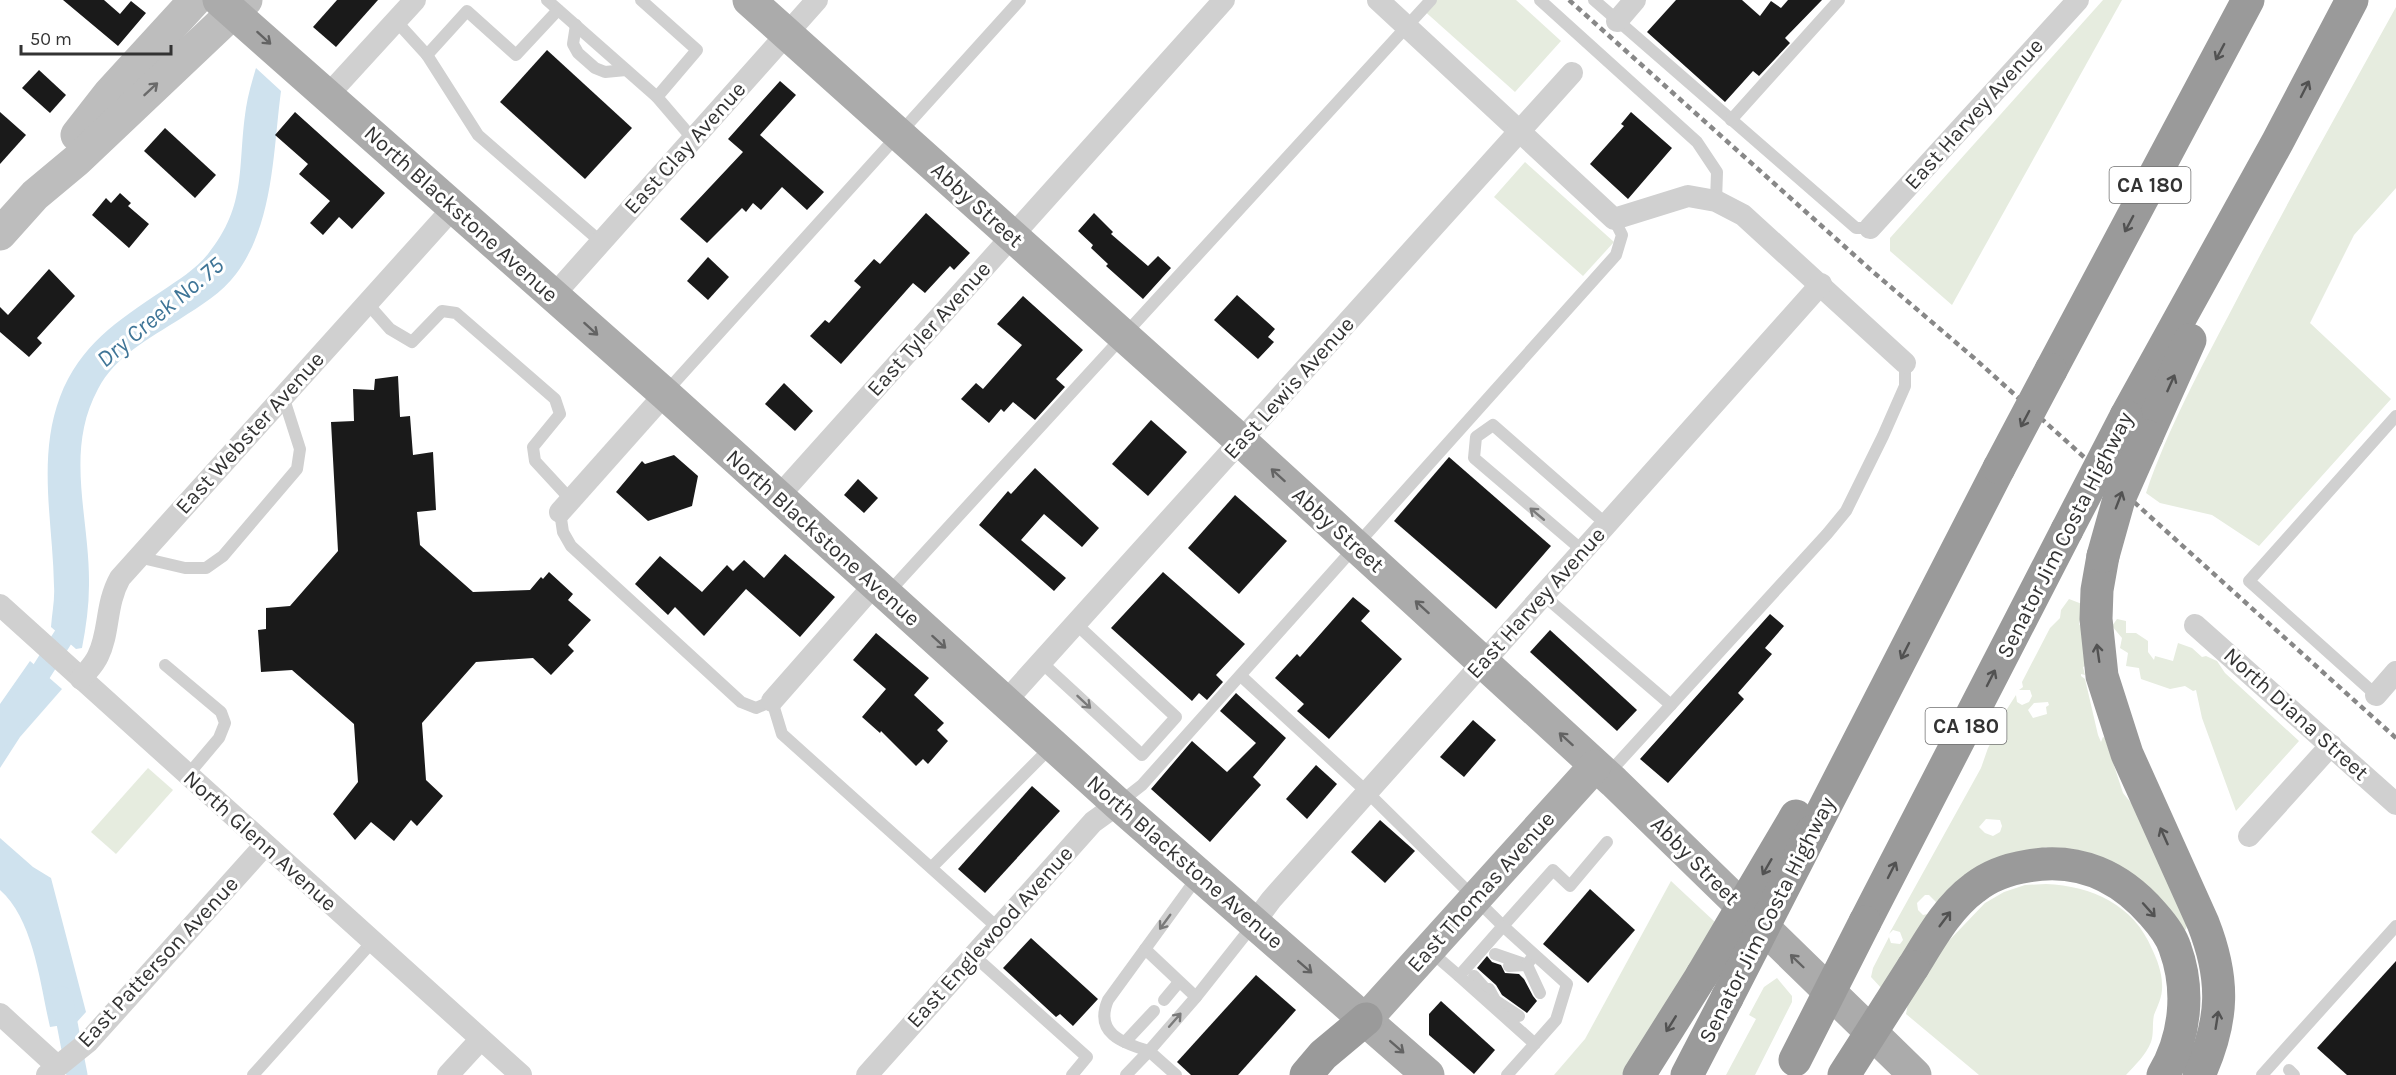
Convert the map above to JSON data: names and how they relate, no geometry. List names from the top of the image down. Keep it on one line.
{"streets":{"highway":["CA 180","Senator Jim Costa Highway"],"main road":["Abby Street","North Blackstone Avenue","East Thomas Avenue"],"street":["East Harvey Avenue","East Clay Avenue","East Tyler Avenue","East Lewis Avenue","East Webster Avenue","North Diana Street","North Glenn Avenue","East Englewood Avenue","East Patterson Avenue"]},"crossings":[["East Harvey Avenue","Abby Street"],["East Harvey Avenue","North Blackstone Avenue"],["East Clay Avenue","Abby Street"],["East Clay Avenue","North Blackstone Avenue"],["Abby Street","East Tyler Avenue"],["Abby Street","East Lewis Avenue"],["Abby Street","East Thomas Avenue"],["North Blackstone Avenue","East Tyler Avenue"],["North Blackstone Avenue","East Lewis Avenue"],["North Blackstone Avenue","East Webster Avenue"],["North Blackstone Avenue","East Thomas Avenue"],["North Blackstone Avenue","East Englewood Avenue"],["East Webster Avenue","North Glenn Avenue"],["North Glenn Avenue","East Patterson Avenue"]],"one_way":["Abby Street","North Blackstone Avenue"],"water":["Dry Creek No. 75"],"scale_bar":"50 m"}
